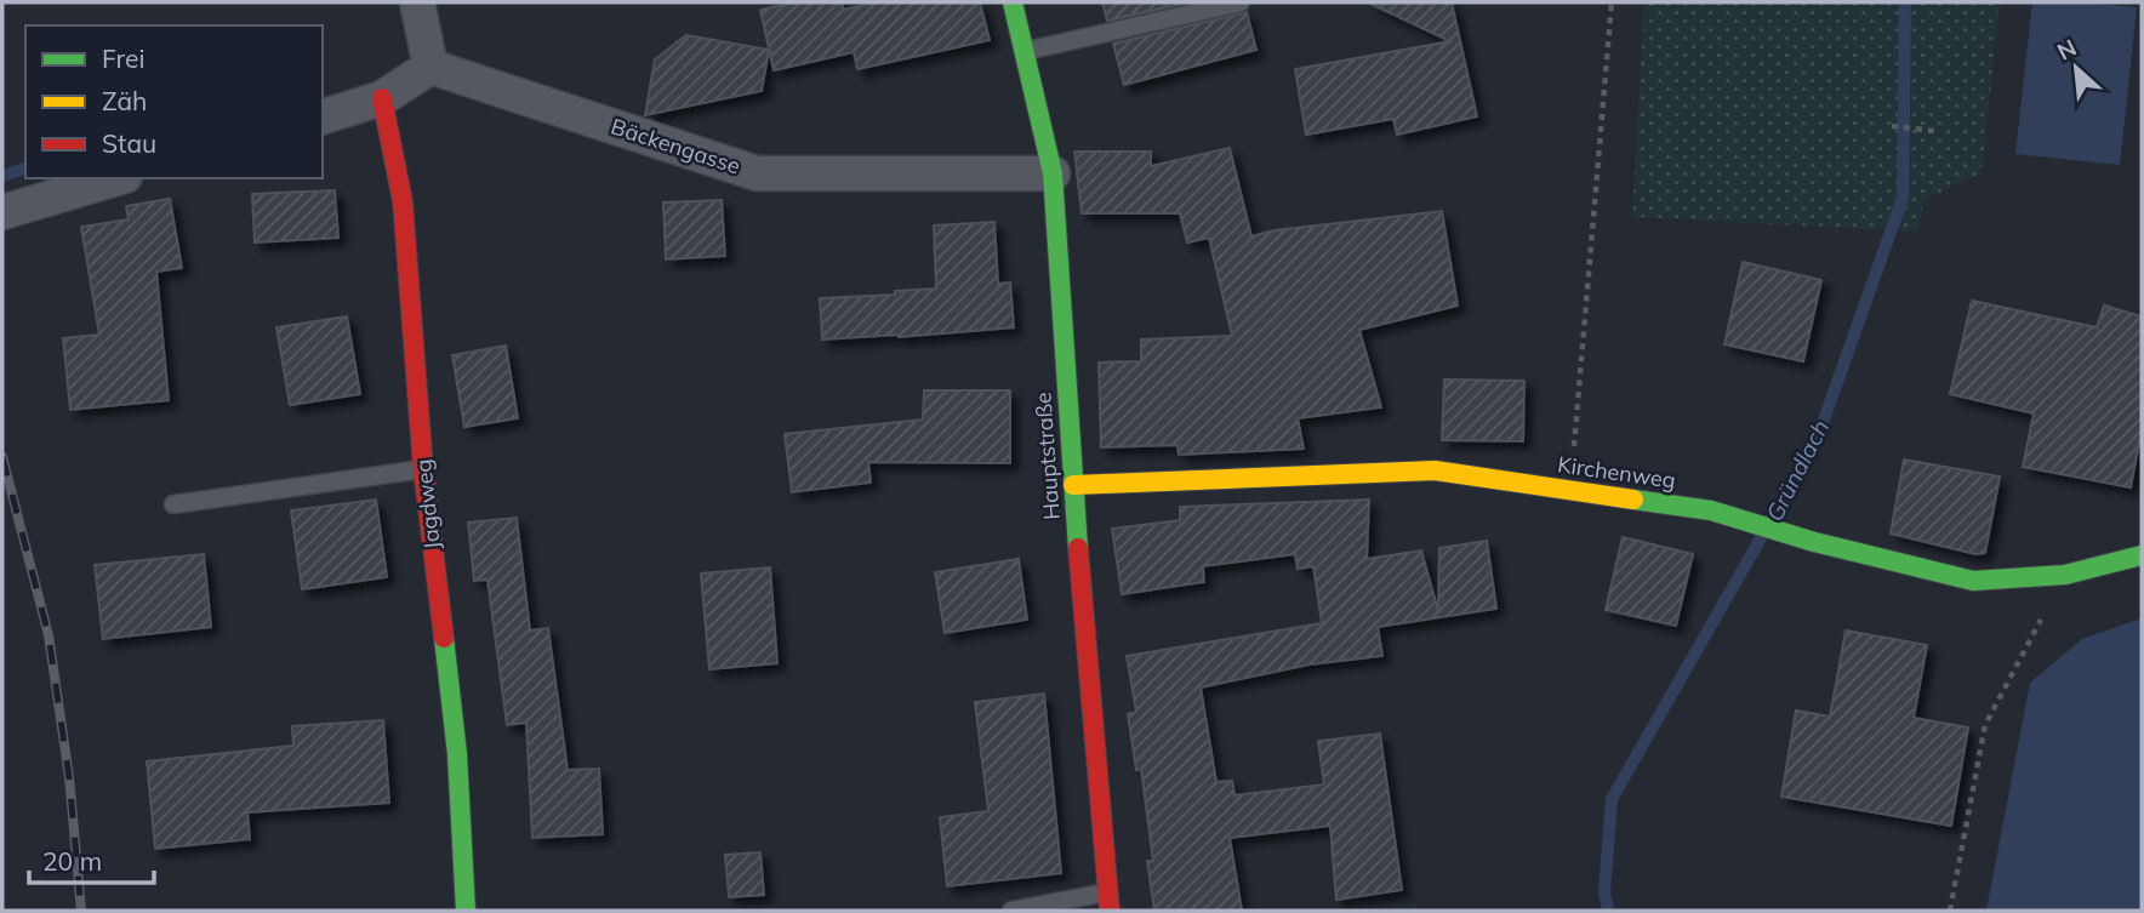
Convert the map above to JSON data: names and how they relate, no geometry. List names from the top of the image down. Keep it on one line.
{"streets":{"street":["Bäckengasse","Hauptstraße","Kirchenweg","Jagdweg"]},"crossings":[["Bäckengasse","Hauptstraße"],["Hauptstraße","Kirchenweg"]],"water":["Gründlach"],"legend":["Frei","Zäh","Stau"],"scale_bar":"20 m","north":"top left"}
